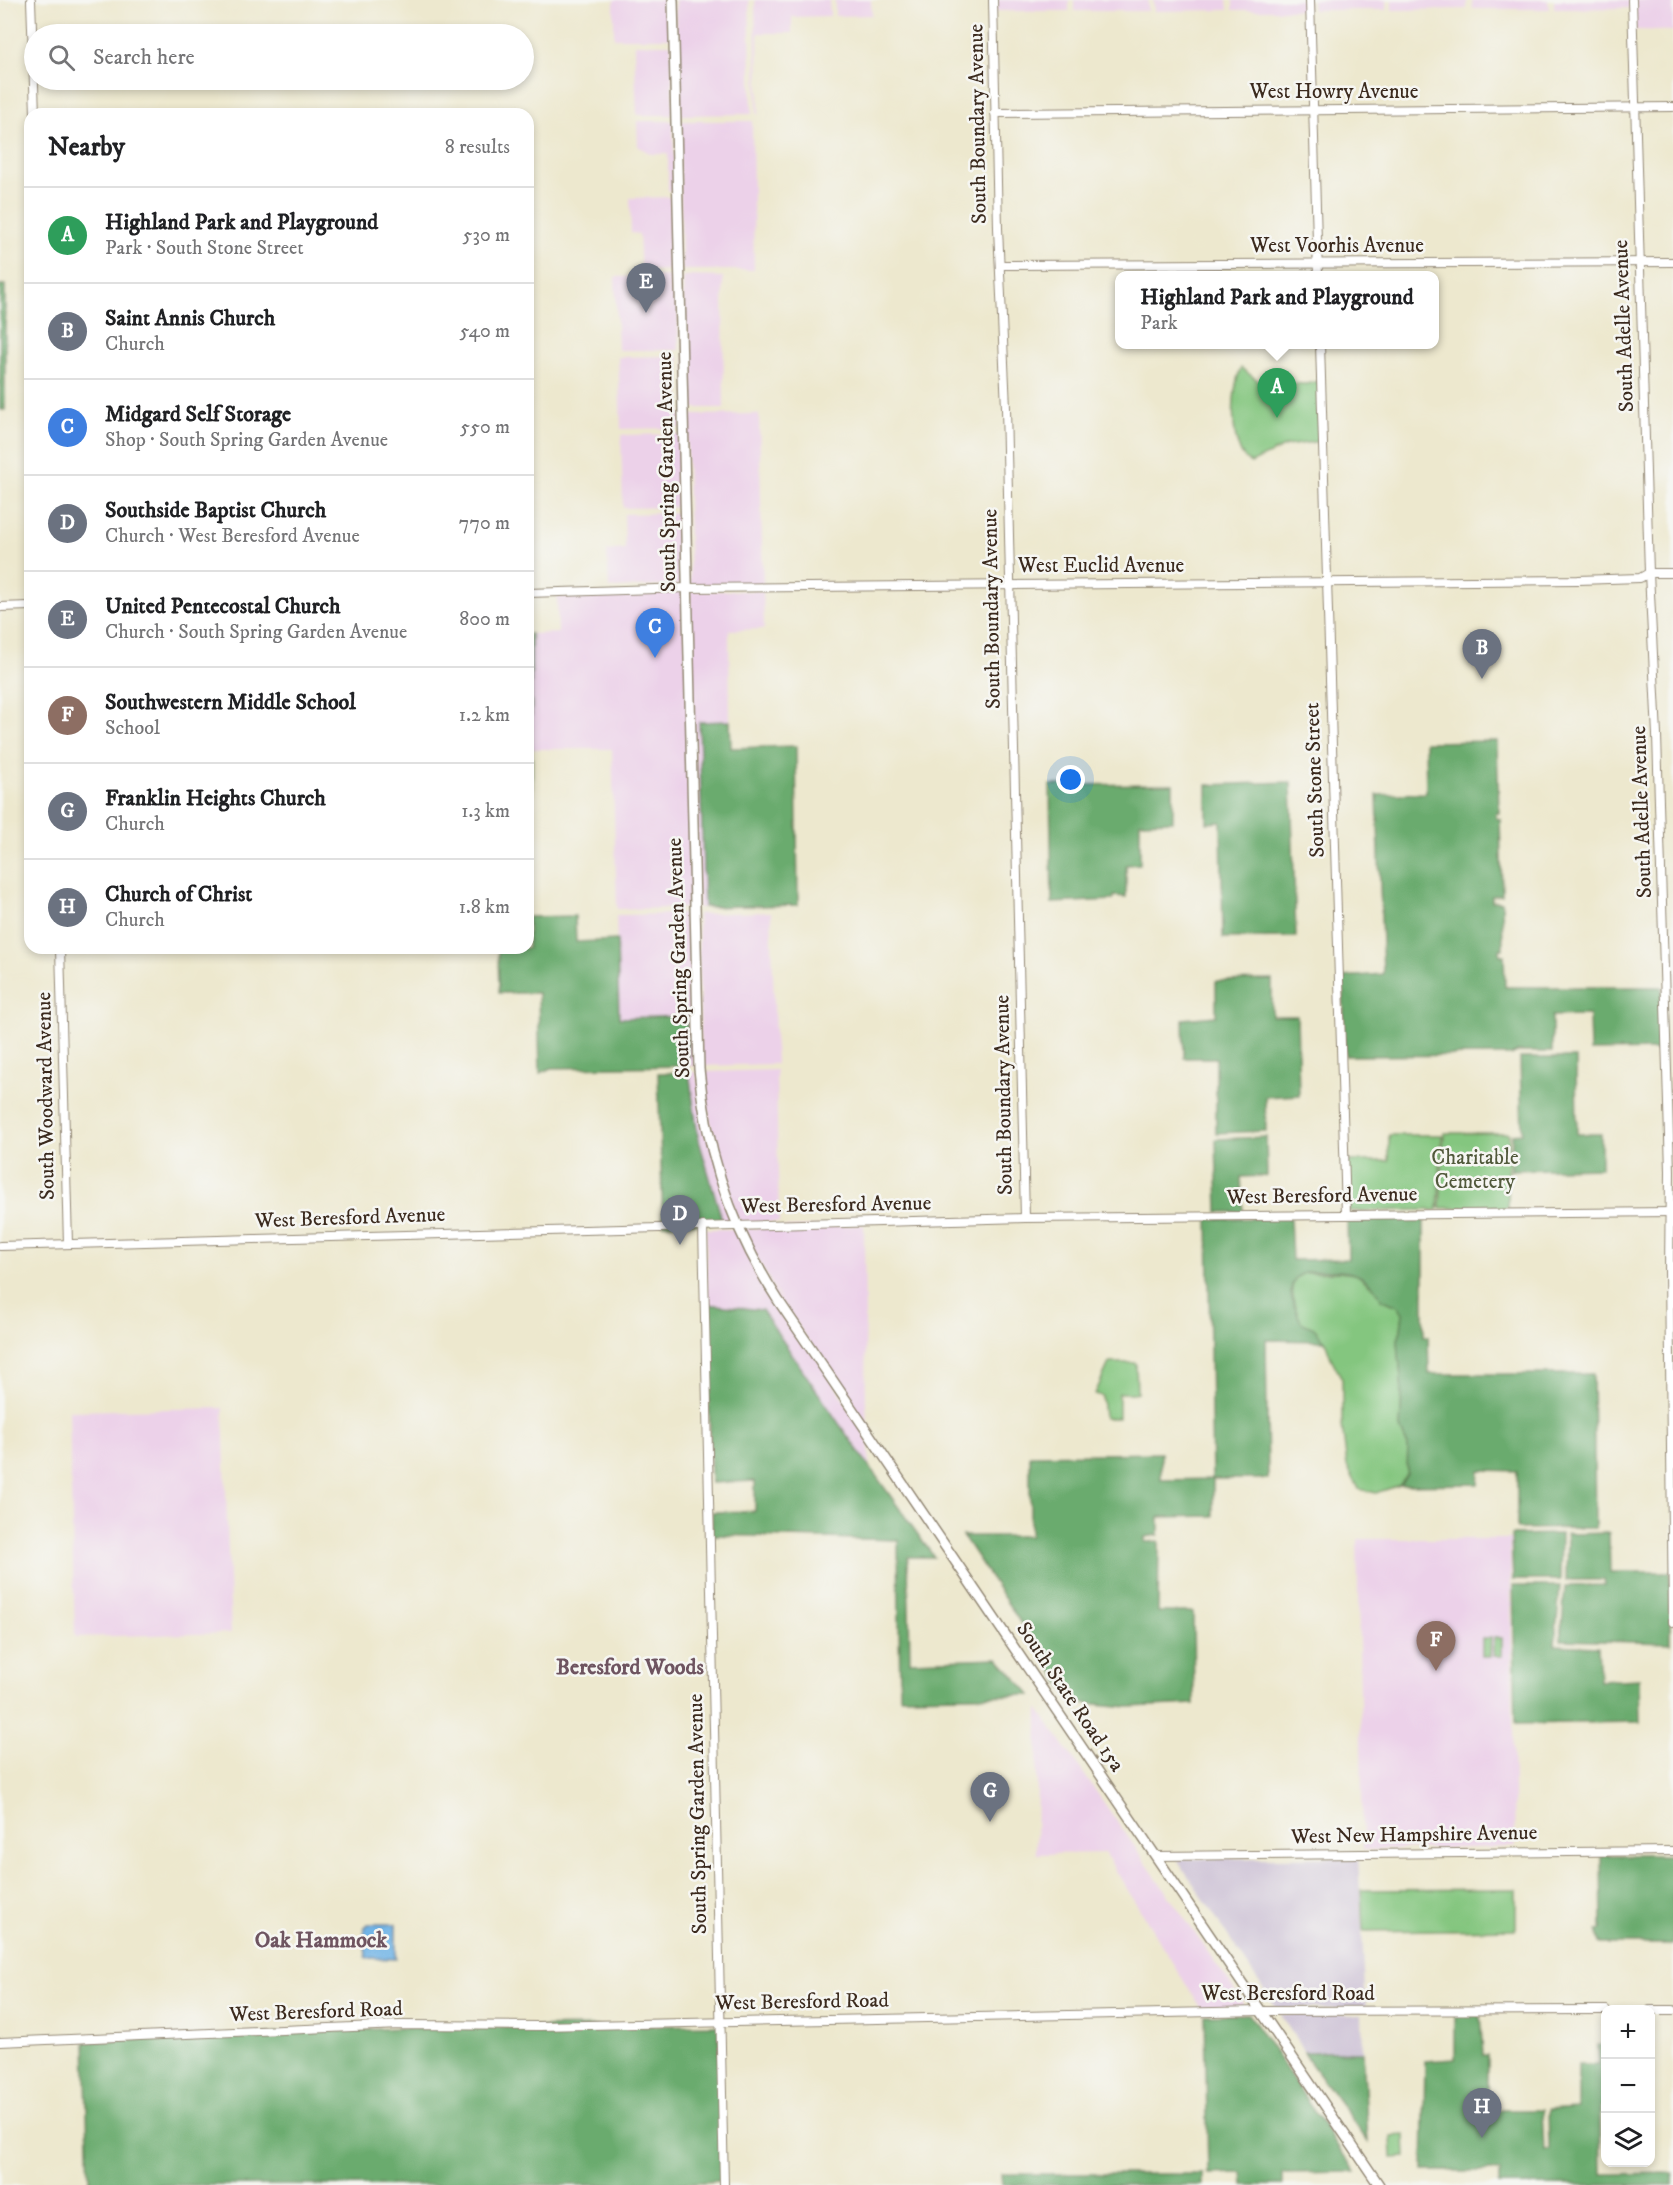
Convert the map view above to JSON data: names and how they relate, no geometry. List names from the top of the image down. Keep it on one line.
{"streets":{"highway":["South Spring Garden Avenue","South State Road 15a"],"street":["West Howry Avenue","South Boundary Avenue","West Voorhis Avenue","South Adelle Avenue","West Euclid Avenue","South Stone Street","South Woodward Avenue","West Beresford Avenue","West New Hampshire Avenue","West Beresford Road"]},"crossings":[["West Howry Avenue","South Boundary Avenue"],["West Howry Avenue","South Adelle Avenue"],["South Boundary Avenue","West Voorhis Avenue"],["South Boundary Avenue","West Euclid Avenue"],["South Boundary Avenue","West Beresford Avenue"],["West Voorhis Avenue","South Adelle Avenue"],["South Adelle Avenue","West Euclid Avenue"],["South Adelle Avenue","West Beresford Avenue"],["South Spring Garden Avenue","West Euclid Avenue"],["South Spring Garden Avenue","West Beresford Avenue"],["South Spring Garden Avenue","South State Road 15a"],["South Spring Garden Avenue","West Beresford Road"],["West Euclid Avenue","South Stone Street"],["South Stone Street","West Beresford Avenue"],["South Woodward Avenue","West Beresford Avenue"],["West Beresford Avenue","South State Road 15a"],["South State Road 15a","West New Hampshire Avenue"],["South State Road 15a","West Beresford Road"]],"districts":["Beresford Woods","Oak Hammock"],"parks":["Charitable Cemetery"],"page":{"search":"Search here","heading":["Nearby","8 results"],"list":[{"mark":"A","name":"Highland Park and Playground","note":"Park · South Stone Street","value":"530 m"},{"mark":"B","name":"Saint Annis Church","note":"Church","value":"540 m"},{"mark":"C","name":"Midgard Self Storage","note":"Shop · South Spring Garden Avenue","value":"550 m"},{"mark":"D","name":"Southside Baptist Church","note":"Church · West Beresford Avenue","value":"770 m"},{"mark":"E","name":"United Pentecostal Church","note":"Church · South Spring Garden Avenue","value":"800 m"},{"mark":"F","name":"Southwestern Middle School","note":"School","value":"1.2 km"},{"mark":"G","name":"Franklin Heights Church","note":"Church","value":"1.3 km"},{"mark":"H","name":"Church of Christ","note":"Church","value":"1.8 km"}],"pins":["E","A","C","B","D","F","G","H"],"popup":["Highland Park and Playground","Park"],"map_buttons":["+","−"]}}
